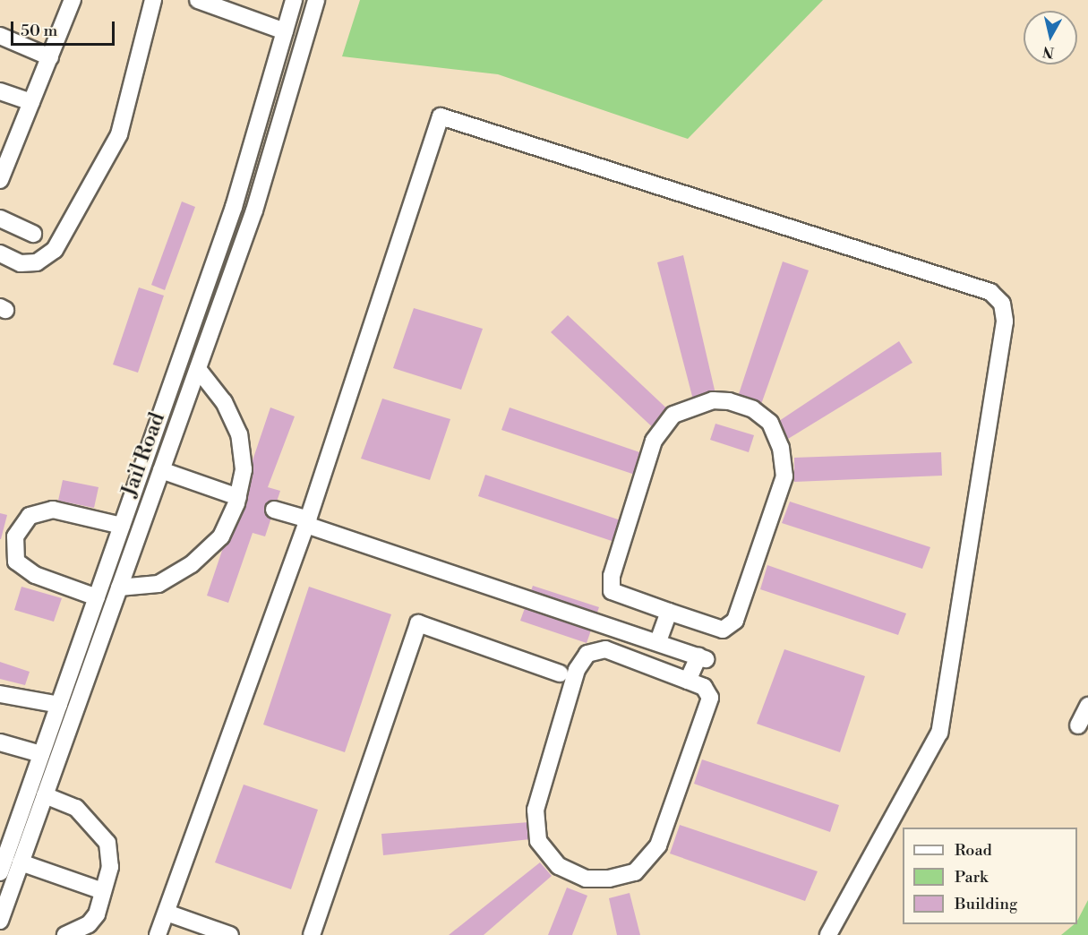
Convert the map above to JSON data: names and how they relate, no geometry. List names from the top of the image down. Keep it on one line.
{"streets":{"street":["Jail Road"]},"legend":["Road","Park","Building"],"scale_bar":"50 m","north":"bottom"}
